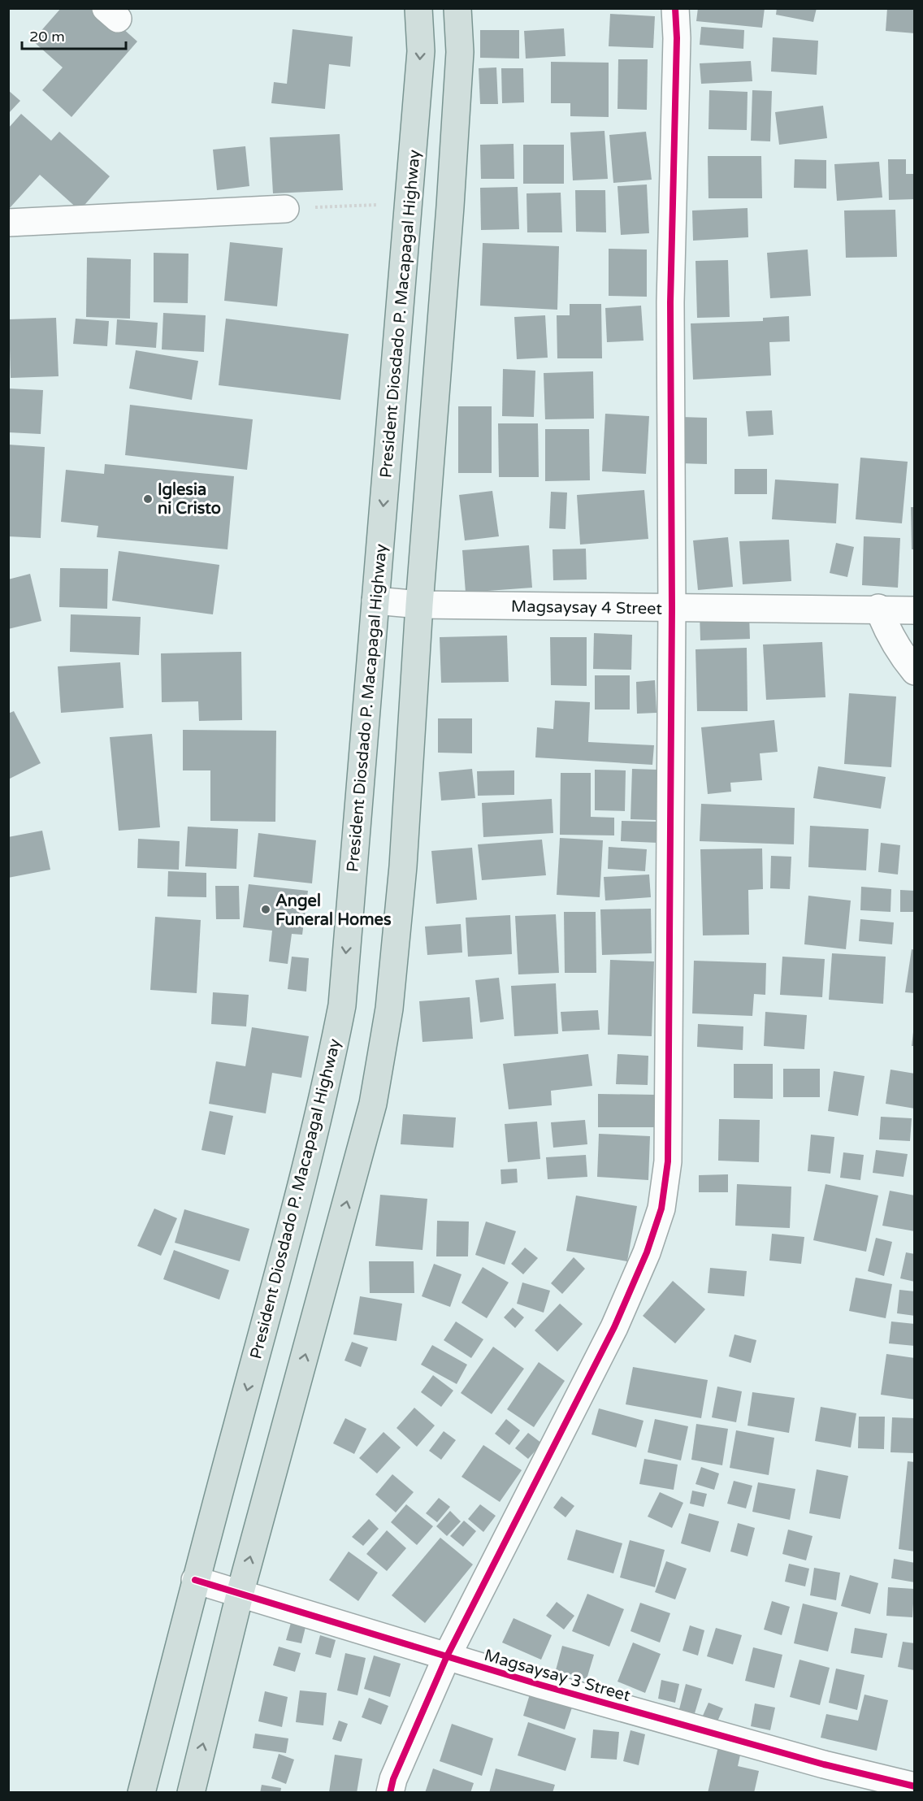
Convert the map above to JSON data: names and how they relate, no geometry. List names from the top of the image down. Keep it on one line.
{"streets":{"main road":["President Diosdado P. Macapagal Highway"],"street":["Magsaysay 4 Street","Magsaysay 3 Street"]},"crossings":[["President Diosdado P. Macapagal Highway","Magsaysay 4 Street"],["President Diosdado P. Macapagal Highway","Magsaysay 3 Street"]],"places":["Iglesia ni Cristo","Angel Funeral Homes"],"scale_bar":"20 m"}
